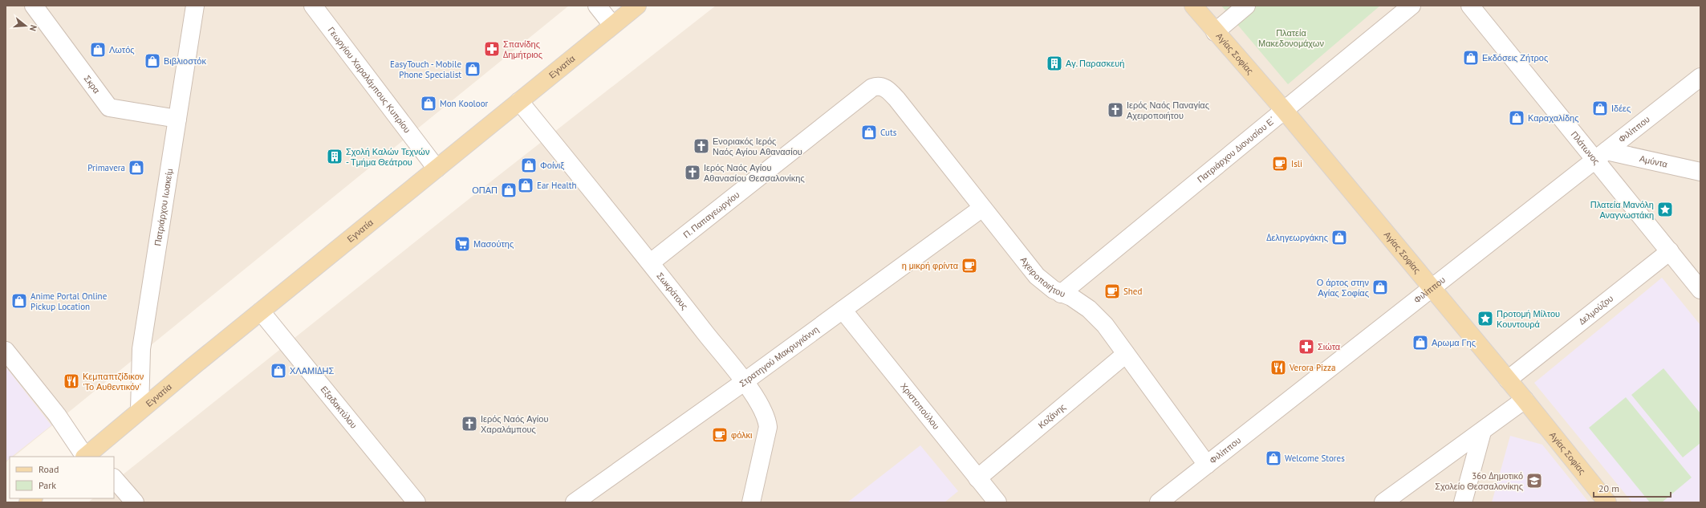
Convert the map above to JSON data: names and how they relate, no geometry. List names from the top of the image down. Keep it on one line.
{"streets":{"main road":["Αγίας Σοφίας","Εγνατία"],"street":["Γεωργίου Χαραλάμπους Κυπρίου","Σκρα","Φιλίππου","Πλάτωνος","Πατριάρχου Διονυσίου Ε΄","Αμύντα","Πατριάρχου Ιωακείμ","Π. Παπαγεωργίου","Αχειροποιήτου","Σωκράτους","Δελμούζου","Στρατηγού Μακρυγιάννη","Χριστοπούλου","Εξαδακτύλου","Κοζάνης"]},"crossings":[["Αγίας Σοφίας","Φιλίππου"],["Αγίας Σοφίας","Πατριάρχου Διονυσίου Ε΄"],["Αγίας Σοφίας","Δελμούζου"],["Εγνατία","Γεωργίου Χαραλάμπους Κυπρίου"],["Εγνατία","Πατριάρχου Ιωακείμ"],["Εγνατία","Σωκράτους"],["Εγνατία","Εξαδακτύλου"],["Σκρα","Πατριάρχου Ιωακείμ"],["Φιλίππου","Πλάτωνος"],["Φιλίππου","Αμύντα"],["Φιλίππου","Αχειροποιήτου"],["Πλάτωνος","Αμύντα"],["Πλάτωνος","Δελμούζου"],["Πατριάρχου Διονυσίου Ε΄","Αχειροποιήτου"],["Π. Παπαγεωργίου","Αχειροποιήτου"],["Π. Παπαγεωργίου","Σωκράτους"],["Αχειροποιήτου","Στρατηγού Μακρυγιάννη"],["Αχειροποιήτου","Κοζάνης"],["Σωκράτους","Στρατηγού Μακρυγιάννη"],["Στρατηγού Μακρυγιάννη","Χριστοπούλου"],["Χριστοπούλου","Κοζάνης"]],"parks":["Πλατεία Μακεδονομάχων"],"places":{"pharmacy":["Σπανίδης Δημήτριος","Σιώτα"],"shop":["Λωτός","Εκδόσεις Ζήτρος","Βιβλιοστόκ","EasyTouch - Mobile Phone Specialist","Mon Kooloor","Ιδέες","Καραχαλίδης","Cuts","Φοίνιξ","Primavera","Ear Health","ΟΠΑΠ","Δεληγεωργάκης","Ο άρτος στην Αγίας Σοφίας","Anime Portal Online Pickup Location","Αρωμα Γης","ΧΛΑΜΙΔΗΣ","Welcome Stores"],"building":["Αγ. Παρασκευή","Σχολή Καλών Τεχνών - Τμήμα Θεάτρου"],"church":["Ιερός Ναός Παναγίας Αχειροποιήτου","Ενοριακός Ιερός Ναός Αγίου Αθανασίου","Ιερός Ναός Αγίου Αθανασίου Θεσσαλονίκης","Ιερός Ναός Αγίου Χαραλάμπους"],"cafe":["Isli","η μικρή φρίντα","Shed","φόλκι"],"place":["Πλατεία Μανόλη Αναγνωστάκη","Προτομή Μίλτου Κουντουρά"],"supermarket":["Μασούτης"],"restaurant":["Verora Pizza","Κεμπαπτζίδικον 'Το Αυθεντικόν'"],"school or university":["36ο Δημοτικό Σχολείο Θεσσαλονίκης"]},"legend":["Road","Park"],"scale_bar":"20 m","north":"right"}
